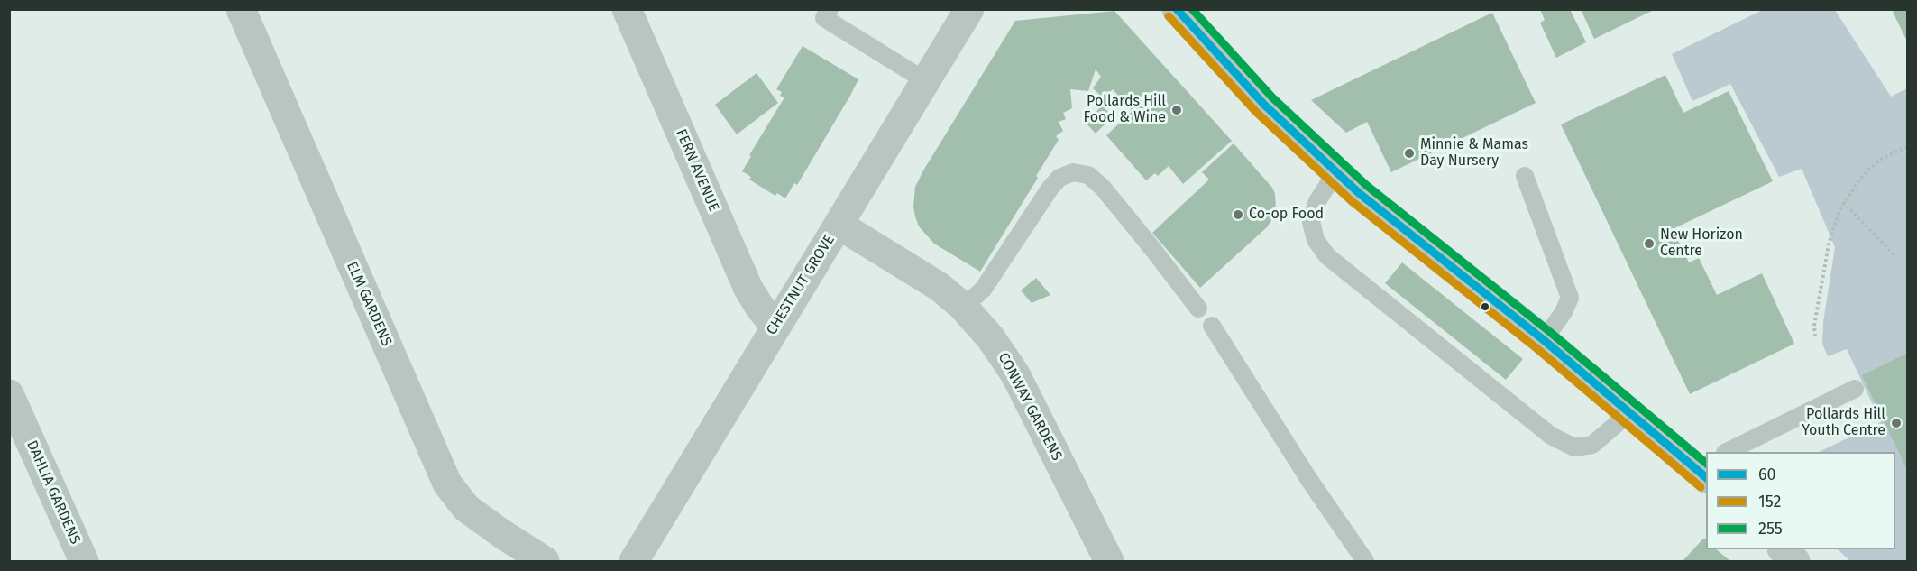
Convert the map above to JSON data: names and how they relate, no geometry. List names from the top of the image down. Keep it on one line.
{"streets":{"street":["FERN AVENUE","CHESTNUT GROVE","ELM GARDENS","CONWAY GARDENS","DAHLIA GARDENS"]},"crossings":[["FERN AVENUE","CHESTNUT GROVE"],["CHESTNUT GROVE","CONWAY GARDENS"]],"places":["Pollards Hill Food & Wine","Minnie & Mamas Day Nursery","Co-op Food","New Horizon Centre","Pollards Hill Youth Centre"],"lines":["transit line 60","transit line 255","transit line 152"],"legend":["60","152","255"]}
